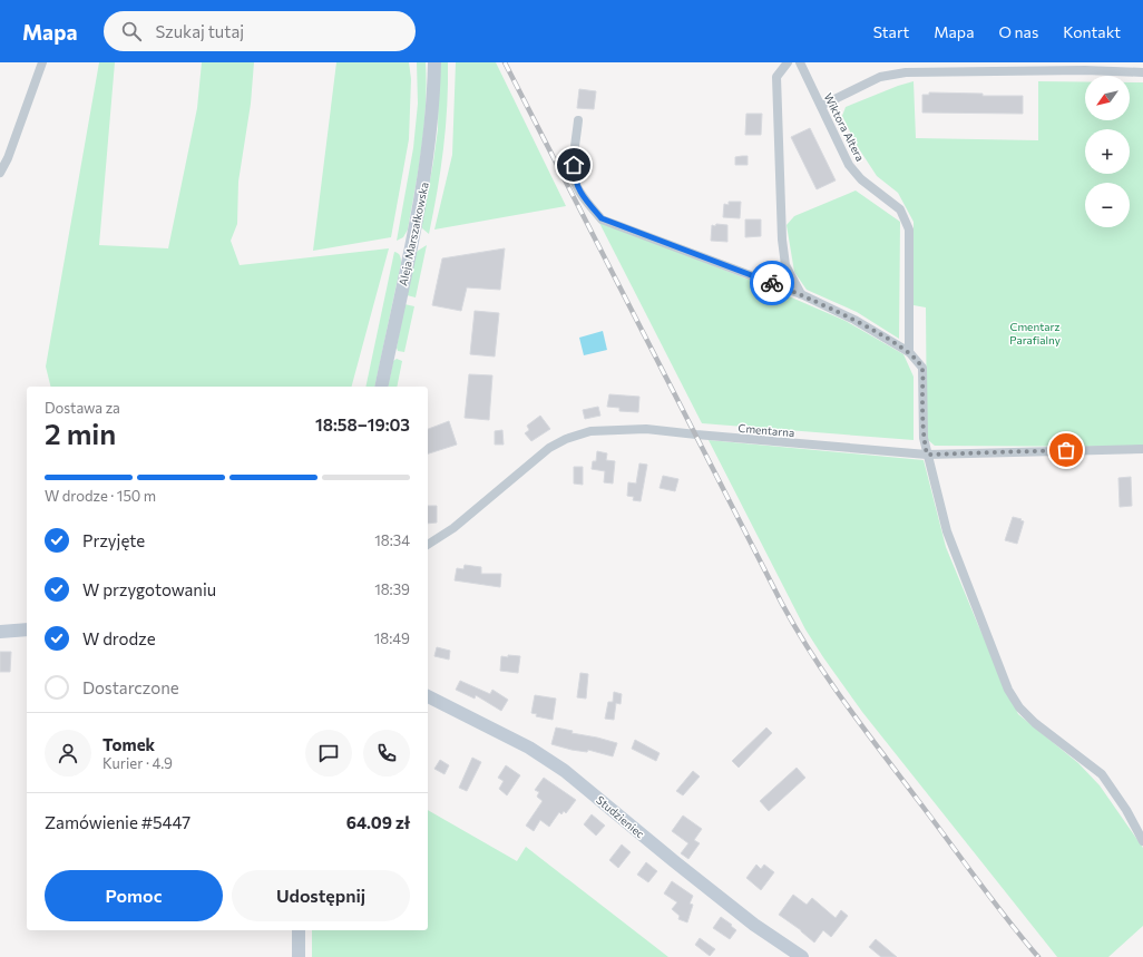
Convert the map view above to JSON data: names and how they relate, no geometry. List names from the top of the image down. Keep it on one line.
{"streets":{"main road":["Aleja Marszałkowska","Studzieniec"],"street":["Wiktora Altera","Cmentarna"]},"parks":["Cmentarz Parafialny"],"north":"bottom left","page":{"header":"Mapa","search":"Szukaj tutaj","nav":["Start","Mapa","O nas","Kontakt"],"map_buttons":["+","−"],"heading":["2 min","Dostawa za","18:58–19:03"],"panel":["Tomek","Kurier · 4.9","Zamówienie #5447","64.09 zł"],"bar":"W drodze · 150 m","list":[["Przyjęte","18:34"],["W przygotowaniu","18:39"],["W drodze","18:49"],"Dostarczone"],"buttons":["Pomoc","Udostępnij"]}}
